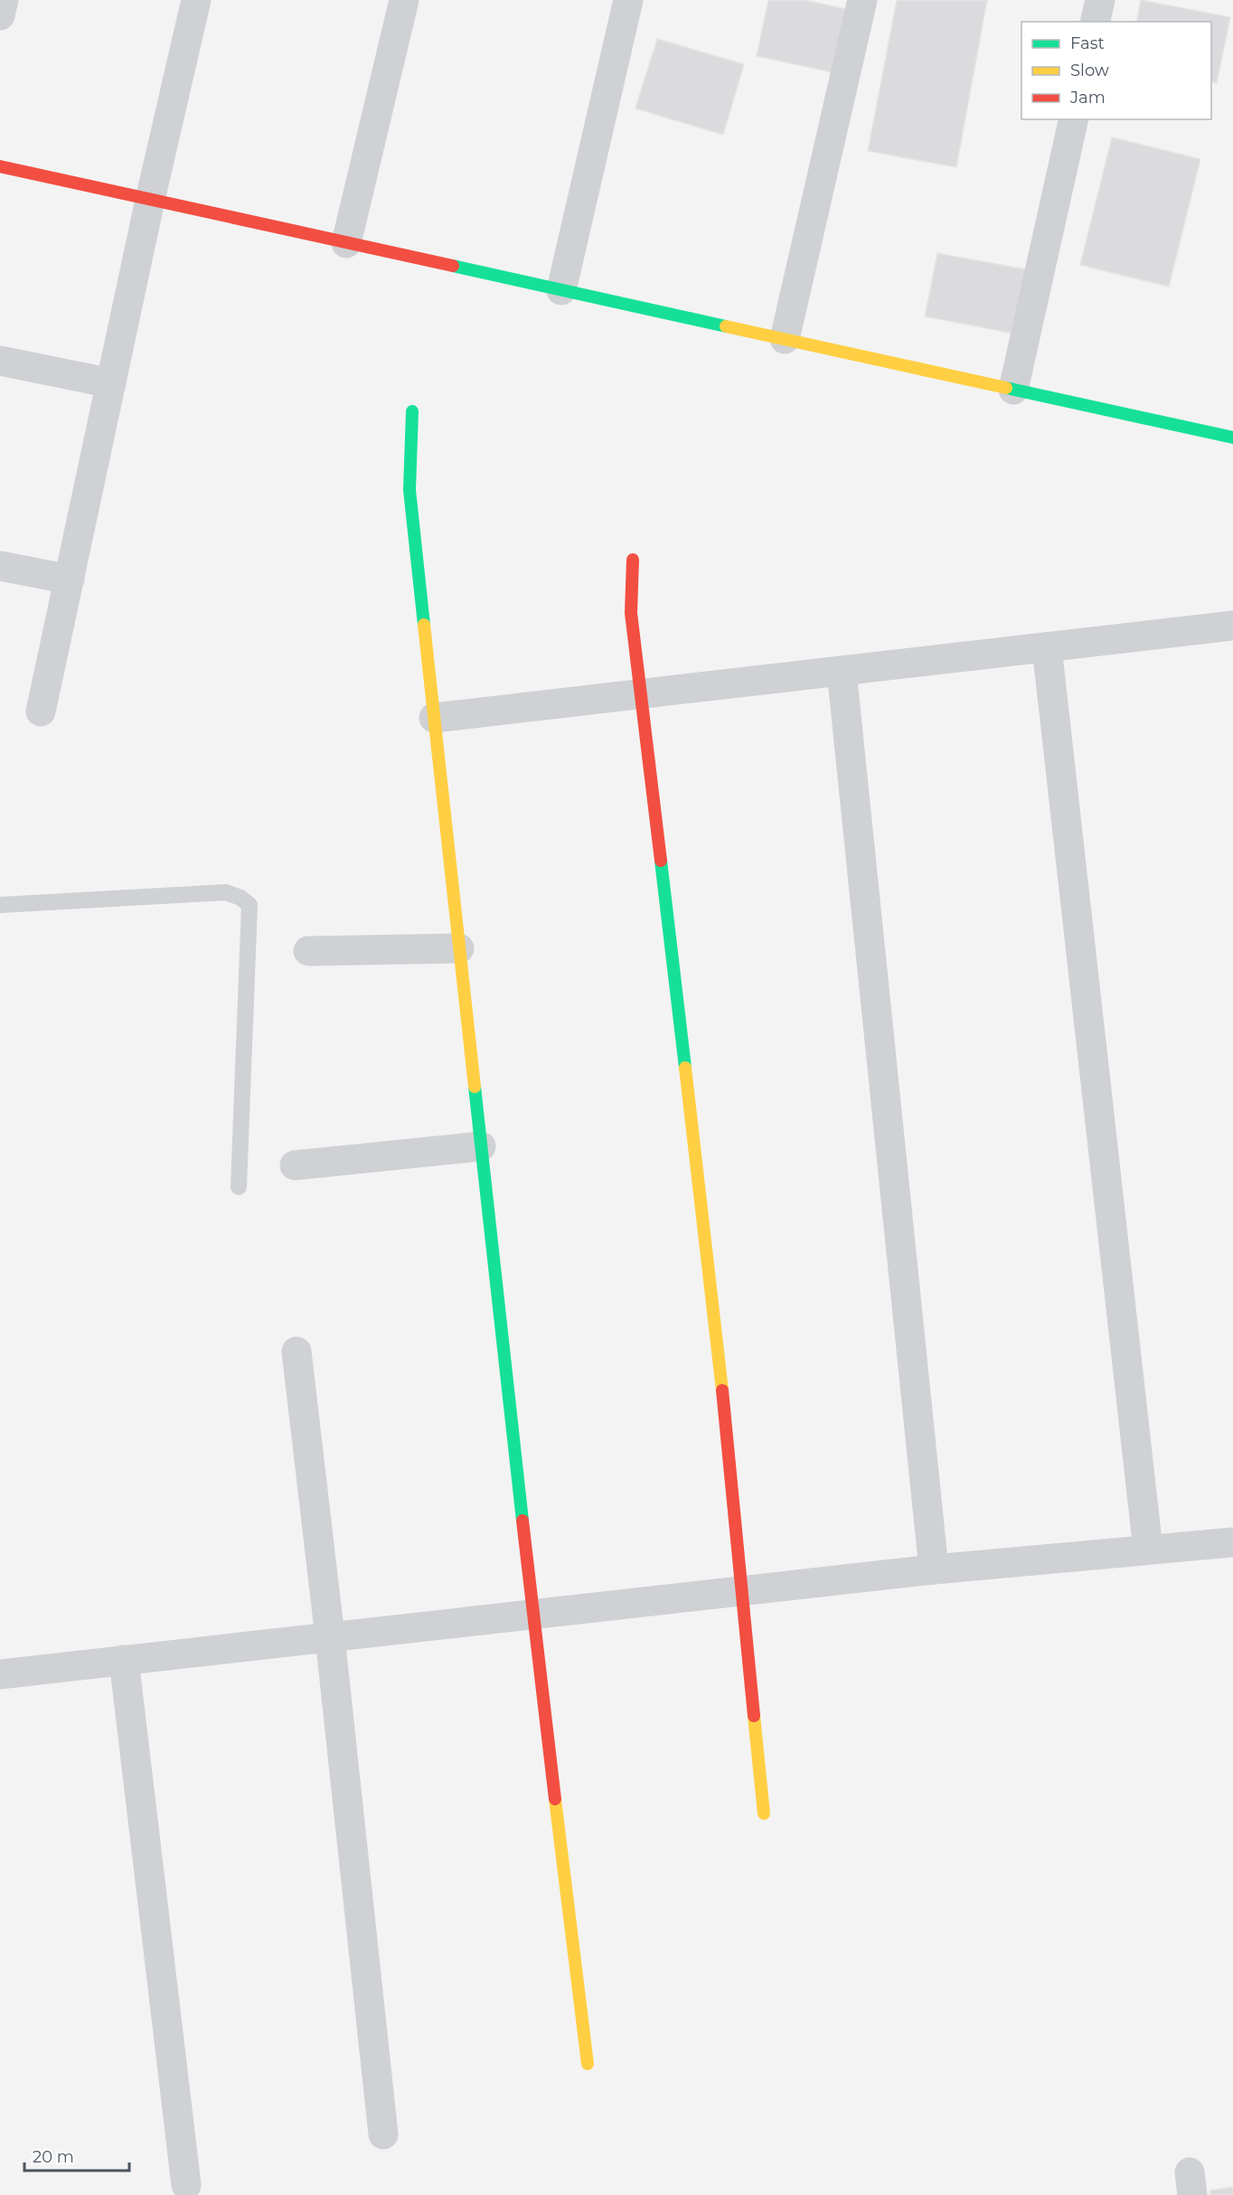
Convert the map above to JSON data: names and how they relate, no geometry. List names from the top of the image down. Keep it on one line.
{"legend":["Fast","Slow","Jam"],"scale_bar":"20 m"}
